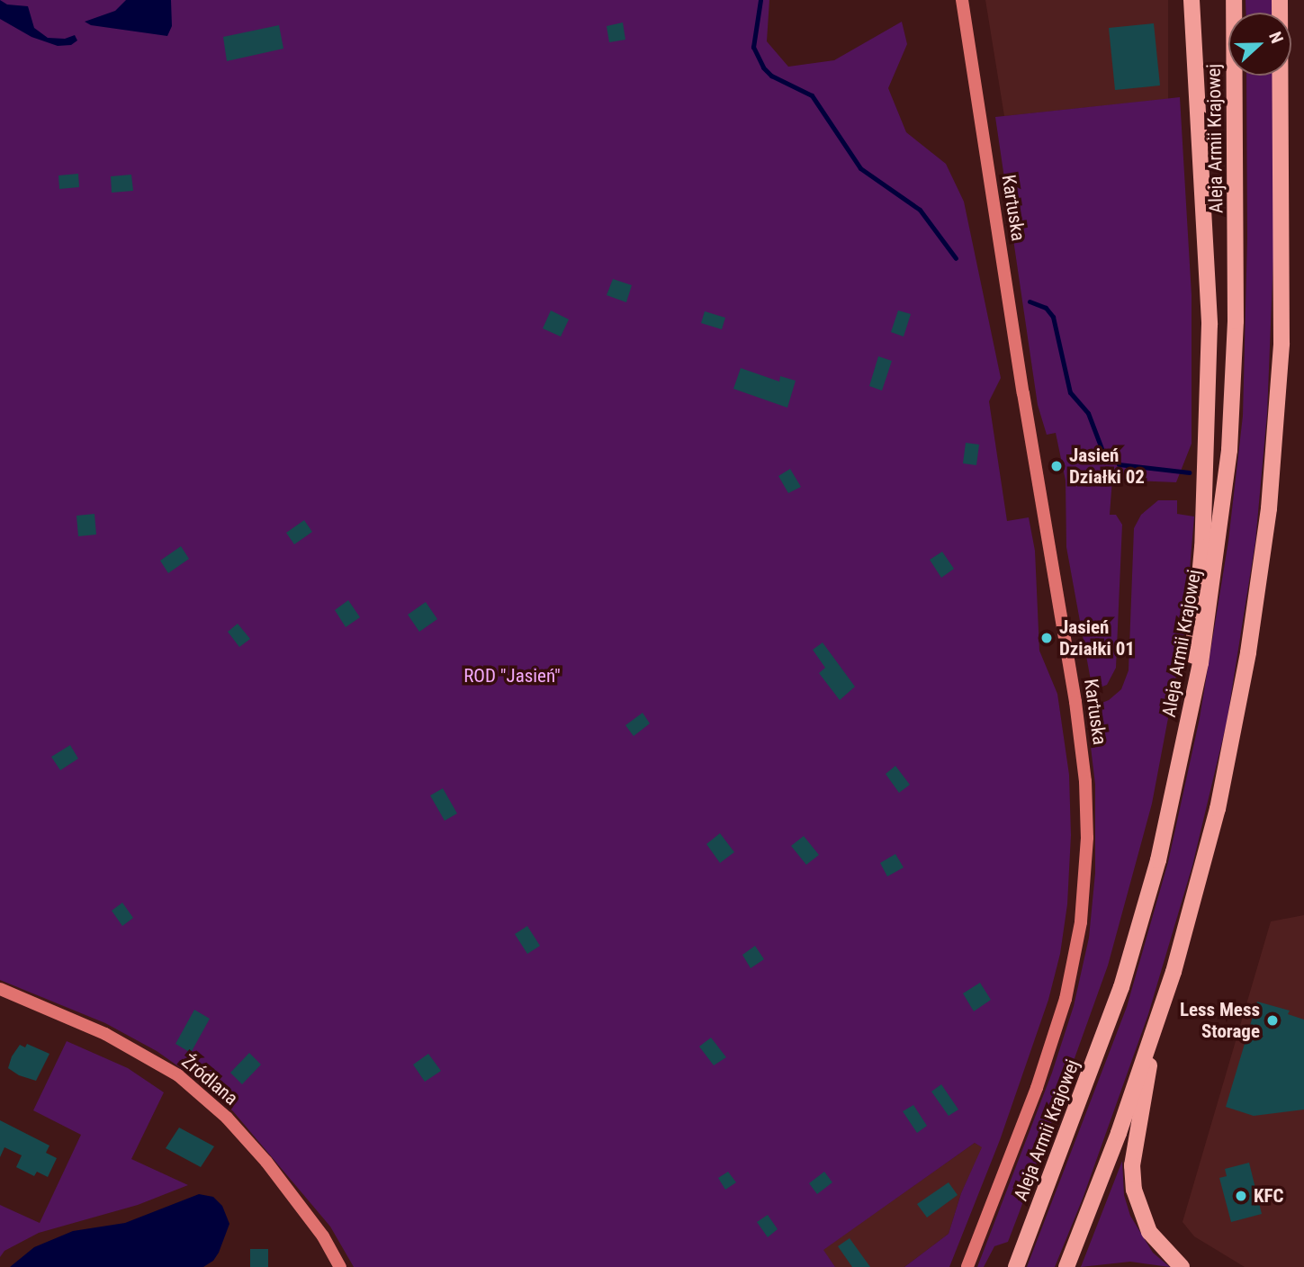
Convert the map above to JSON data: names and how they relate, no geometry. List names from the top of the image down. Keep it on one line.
{"streets":{"main road":["Aleja Armii Krajowej"],"street":["Kartuska","Źródlana"]},"parks":["ROD \"Jasień\""],"places":["Jasień Działki 02","Jasień Działki 01","Less Mess Storage","KFC"],"north":"right"}
